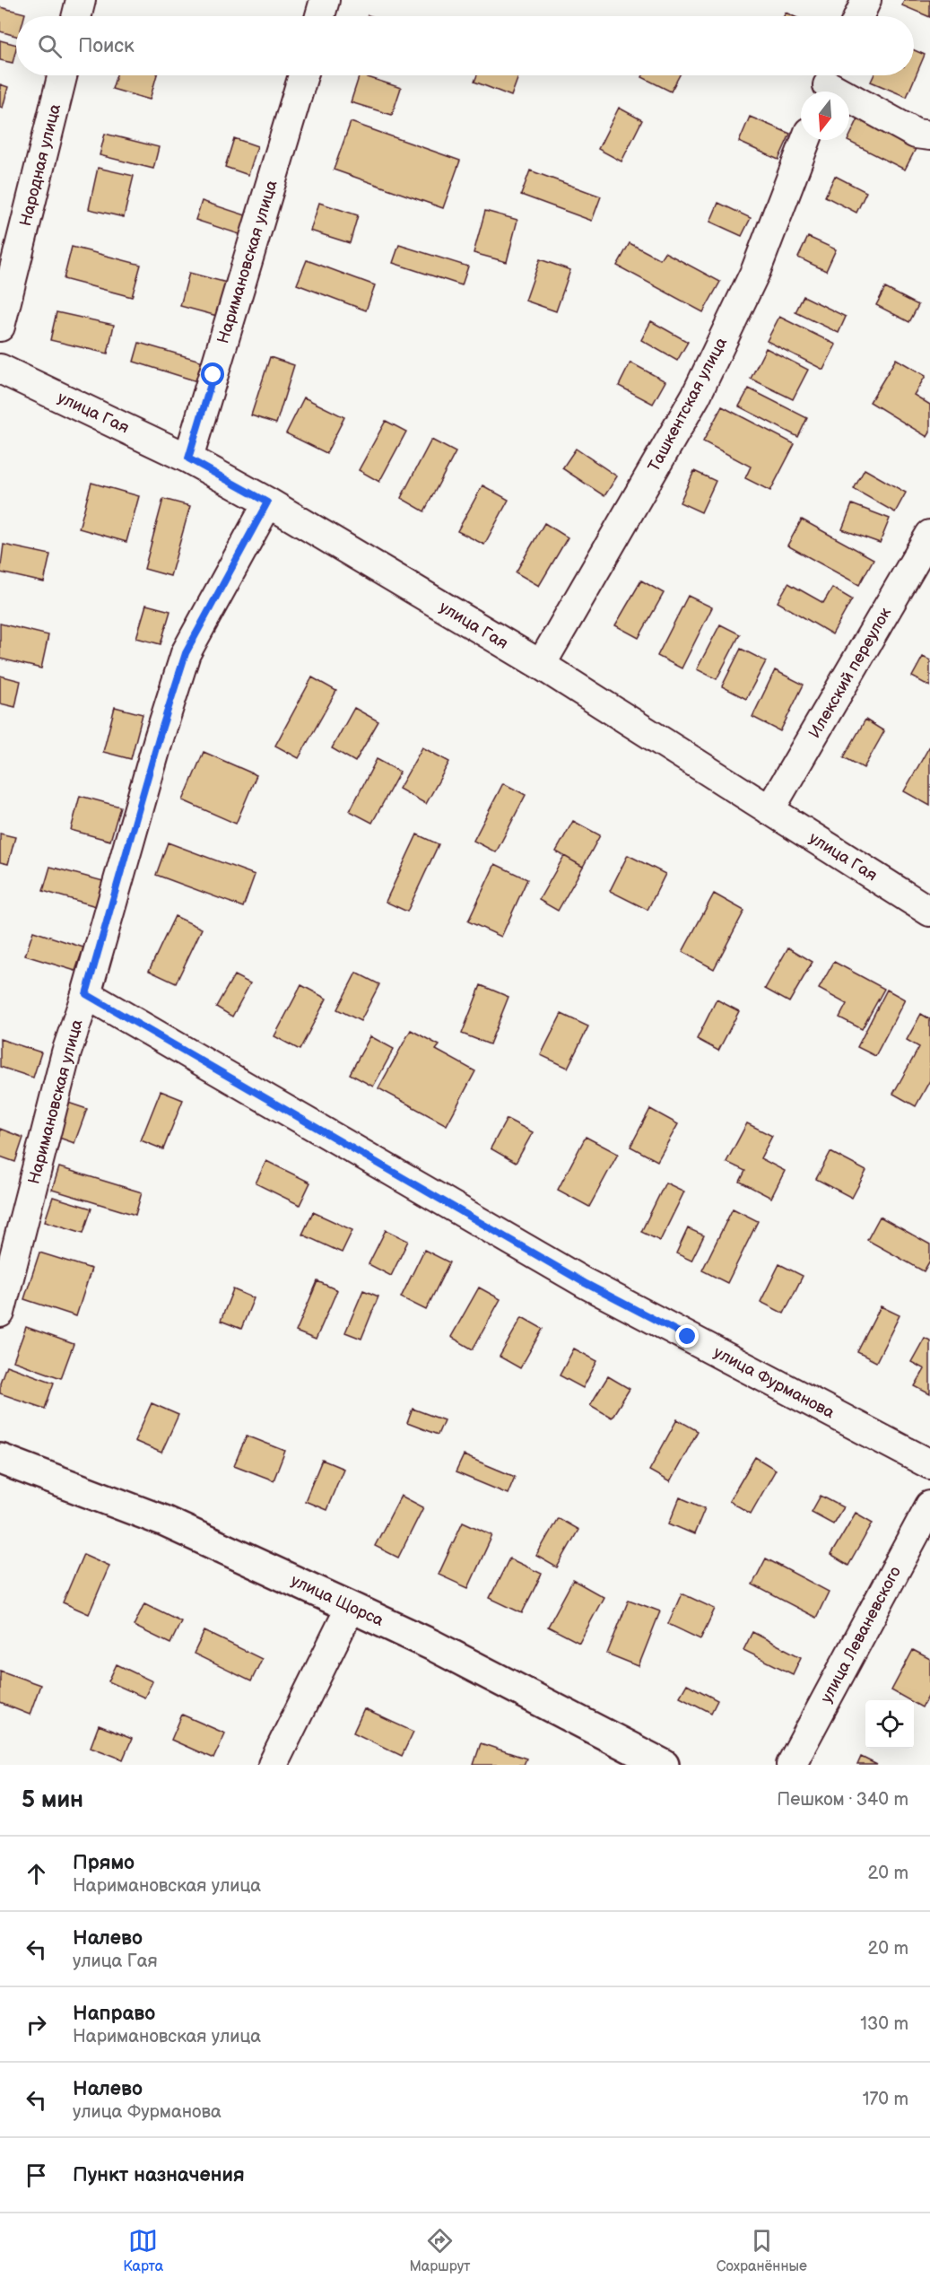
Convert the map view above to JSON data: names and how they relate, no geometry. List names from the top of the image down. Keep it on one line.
{"streets":{"main road":["улица Щорса"],"street":["Народная улица","Наримановская улица","Ташкентская улица","улица Гая","Илекский переулок","улица Фурманова","улица Леваневского"]},"crossings":[["Наримановская улица","улица Гая"],["Наримановская улица","улица Фурманова"],["Ташкентская улица","улица Гая"],["улица Гая","Илекский переулок"]],"north":"bottom","page":{"search":"Поиск","heading":["5 мин","Пешком · 340 m"],"list":[["Прямо","Наримановская улица","20 m"],["Налево","улица Гая","20 m"],["Направо","Наримановская улица","130 m"],["Налево","улица Фурманова","170 m"],"Пункт назначения"],"nav":["Карта","Маршрут","Сохранённые"]}}
